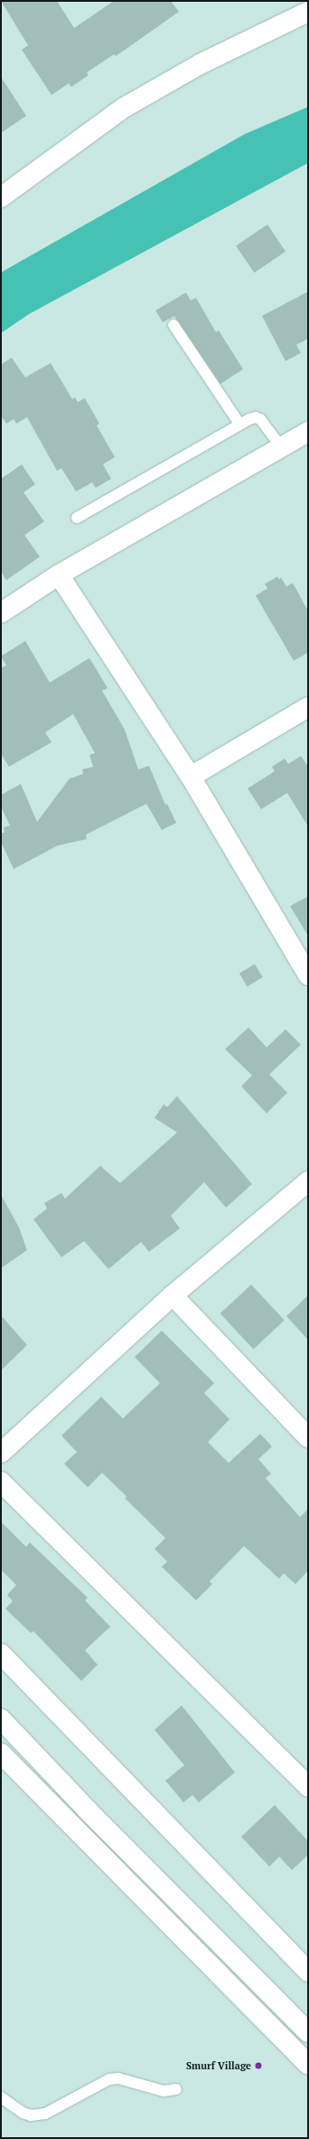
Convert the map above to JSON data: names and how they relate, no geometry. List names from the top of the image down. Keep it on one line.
{"places":["Smurf Village"]}
